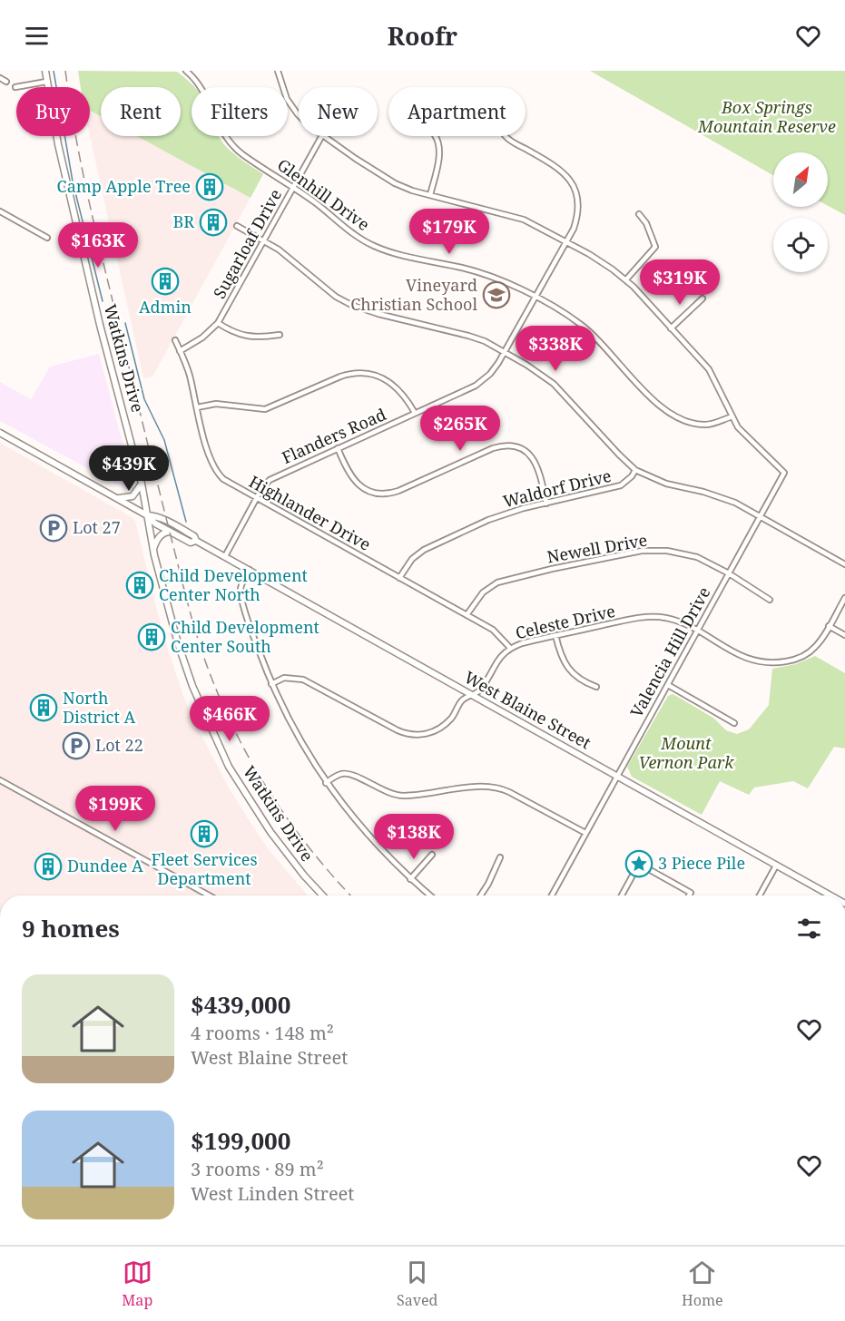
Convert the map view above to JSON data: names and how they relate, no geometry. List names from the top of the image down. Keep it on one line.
{"streets":{"street":["Glenhill Drive","Sugarloaf Drive","Watkins Drive","Flanders Road","Waldorf Drive","Highlander Drive","Newell Drive","Celeste Drive","Valencia Hill Drive","West Blaine Street"]},"crossings":[["Glenhill Drive","Sugarloaf Drive"],["Glenhill Drive","Flanders Road"],["Glenhill Drive","Valencia Hill Drive"],["Sugarloaf Drive","Highlander Drive"],["Watkins Drive","West Blaine Street"],["Flanders Road","Highlander Drive"],["Flanders Road","West Blaine Street"],["Waldorf Drive","Highlander Drive"],["Highlander Drive","Newell Drive"],["Highlander Drive","Celeste Drive"],["Newell Drive","Valencia Hill Drive"],["Celeste Drive","Valencia Hill Drive"],["Celeste Drive","West Blaine Street"],["Valencia Hill Drive","West Blaine Street"]],"parks":["Box Springs Mountain Reserve","Mount Vernon Park"],"places":{"building":["Camp Apple Tree","BR","Admin","Child Development Center North","Child Development Center South","North District A","Fleet Services Department","Dundee A"],"school or university":["Vineyard Christian School"],"parking":["Lot 27","Lot 22"],"place":["3 Piece Pile"]},"north":"top right","page":{"header":"Roofr","chip":["Buy","Rent","Filters","New","Apartment"],"price":["$179K","$163K","$319K","$338K","$265K","$439K","$466K","$199K","$138K"],"heading":"9 homes","list":[{"name":"$439,000","note":"4 rooms · 148 m² · West Blaine Street"},{"name":"$199,000","note":"3 rooms · 89 m² · West Linden Street"}],"tabs":["Map","Saved","Home"]}}
